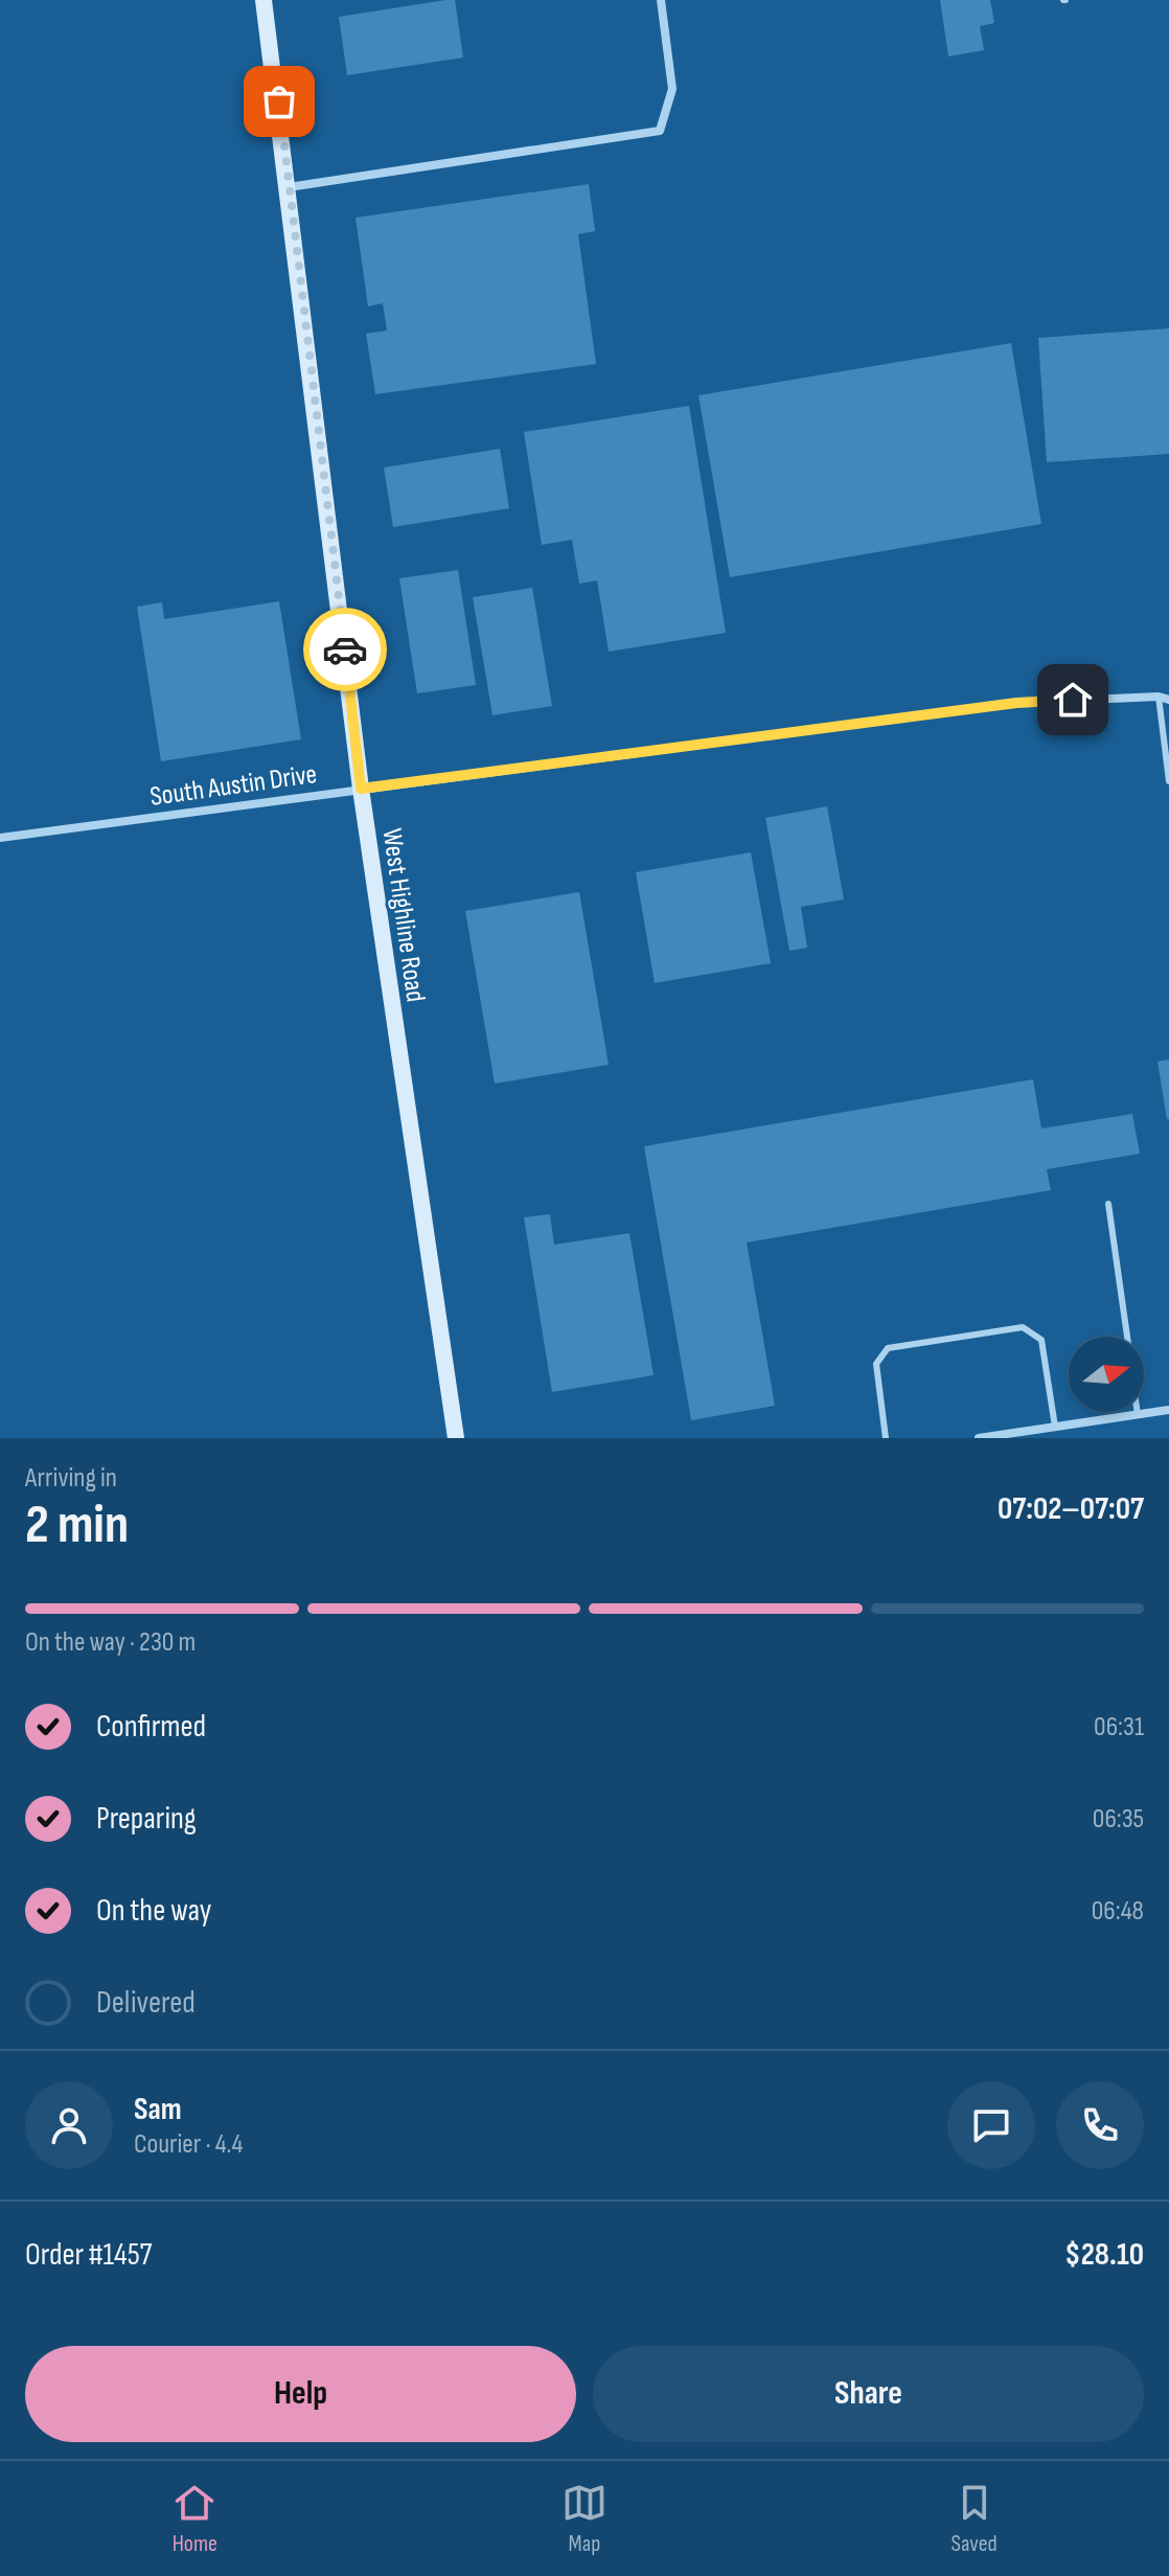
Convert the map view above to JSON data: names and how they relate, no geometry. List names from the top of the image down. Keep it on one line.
{"streets":{"street":["South Austin Drive","West Highline Road"]},"crossings":[["South Austin Drive","West Highline Road"]],"north":"right","page":{"heading":["2 min","Arriving in","07:02–07:07"],"panel":["Sam","Courier · 4.4","Order #1457","$28.10"],"bar":"On the way · 230 m","list":[["Confirmed","06:31"],["Preparing","06:35"],["On the way","06:48"],"Delivered"],"buttons":["Help","Share"],"tabs":["Home","Map","Saved"]}}
